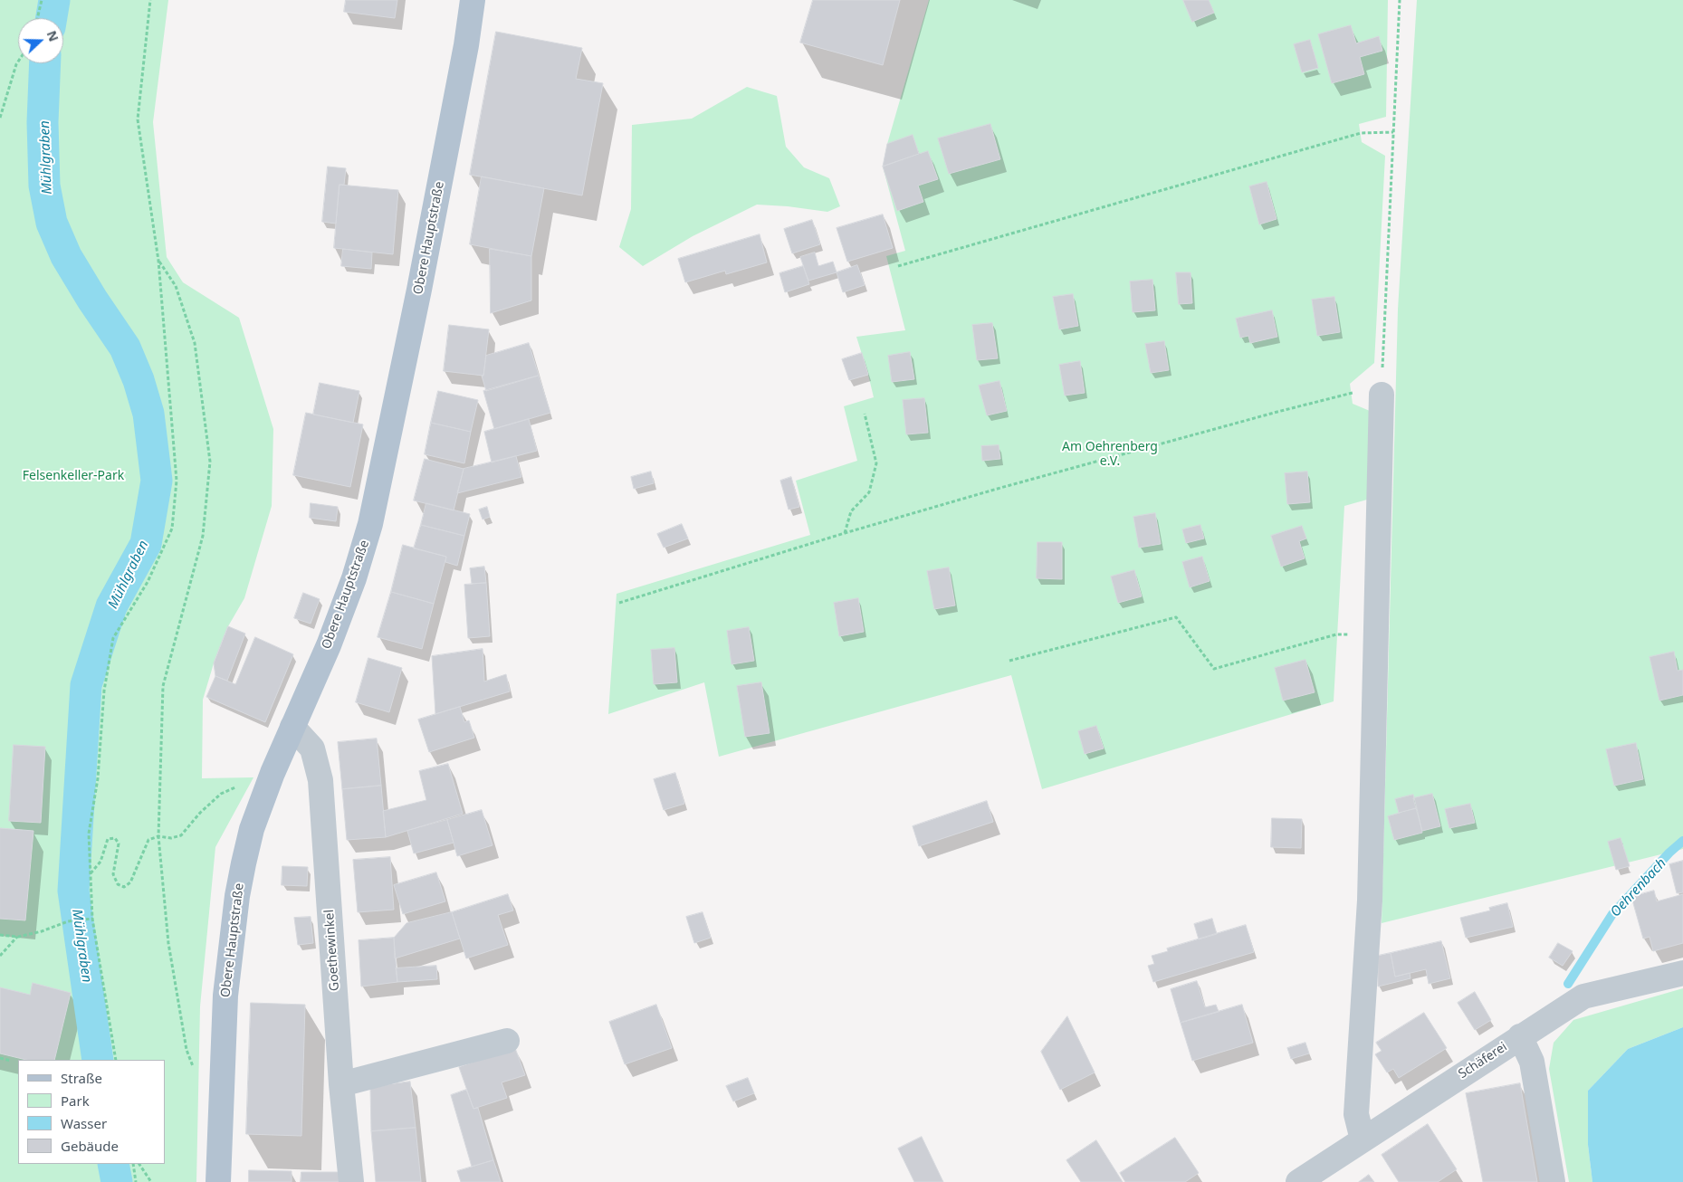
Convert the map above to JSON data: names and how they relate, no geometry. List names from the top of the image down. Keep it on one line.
{"streets":{"main road":["Obere Hauptstraße"],"street":["Goethewinkel","Schäferei"]},"crossings":[["Obere Hauptstraße","Goethewinkel"]],"water":["Mühlgraben","Oehrenbach"],"parks":["Am Oehrenberg e.V.","Felsenkeller-Park"],"legend":["Straße","Park","Wasser","Gebäude"],"north":"right"}
